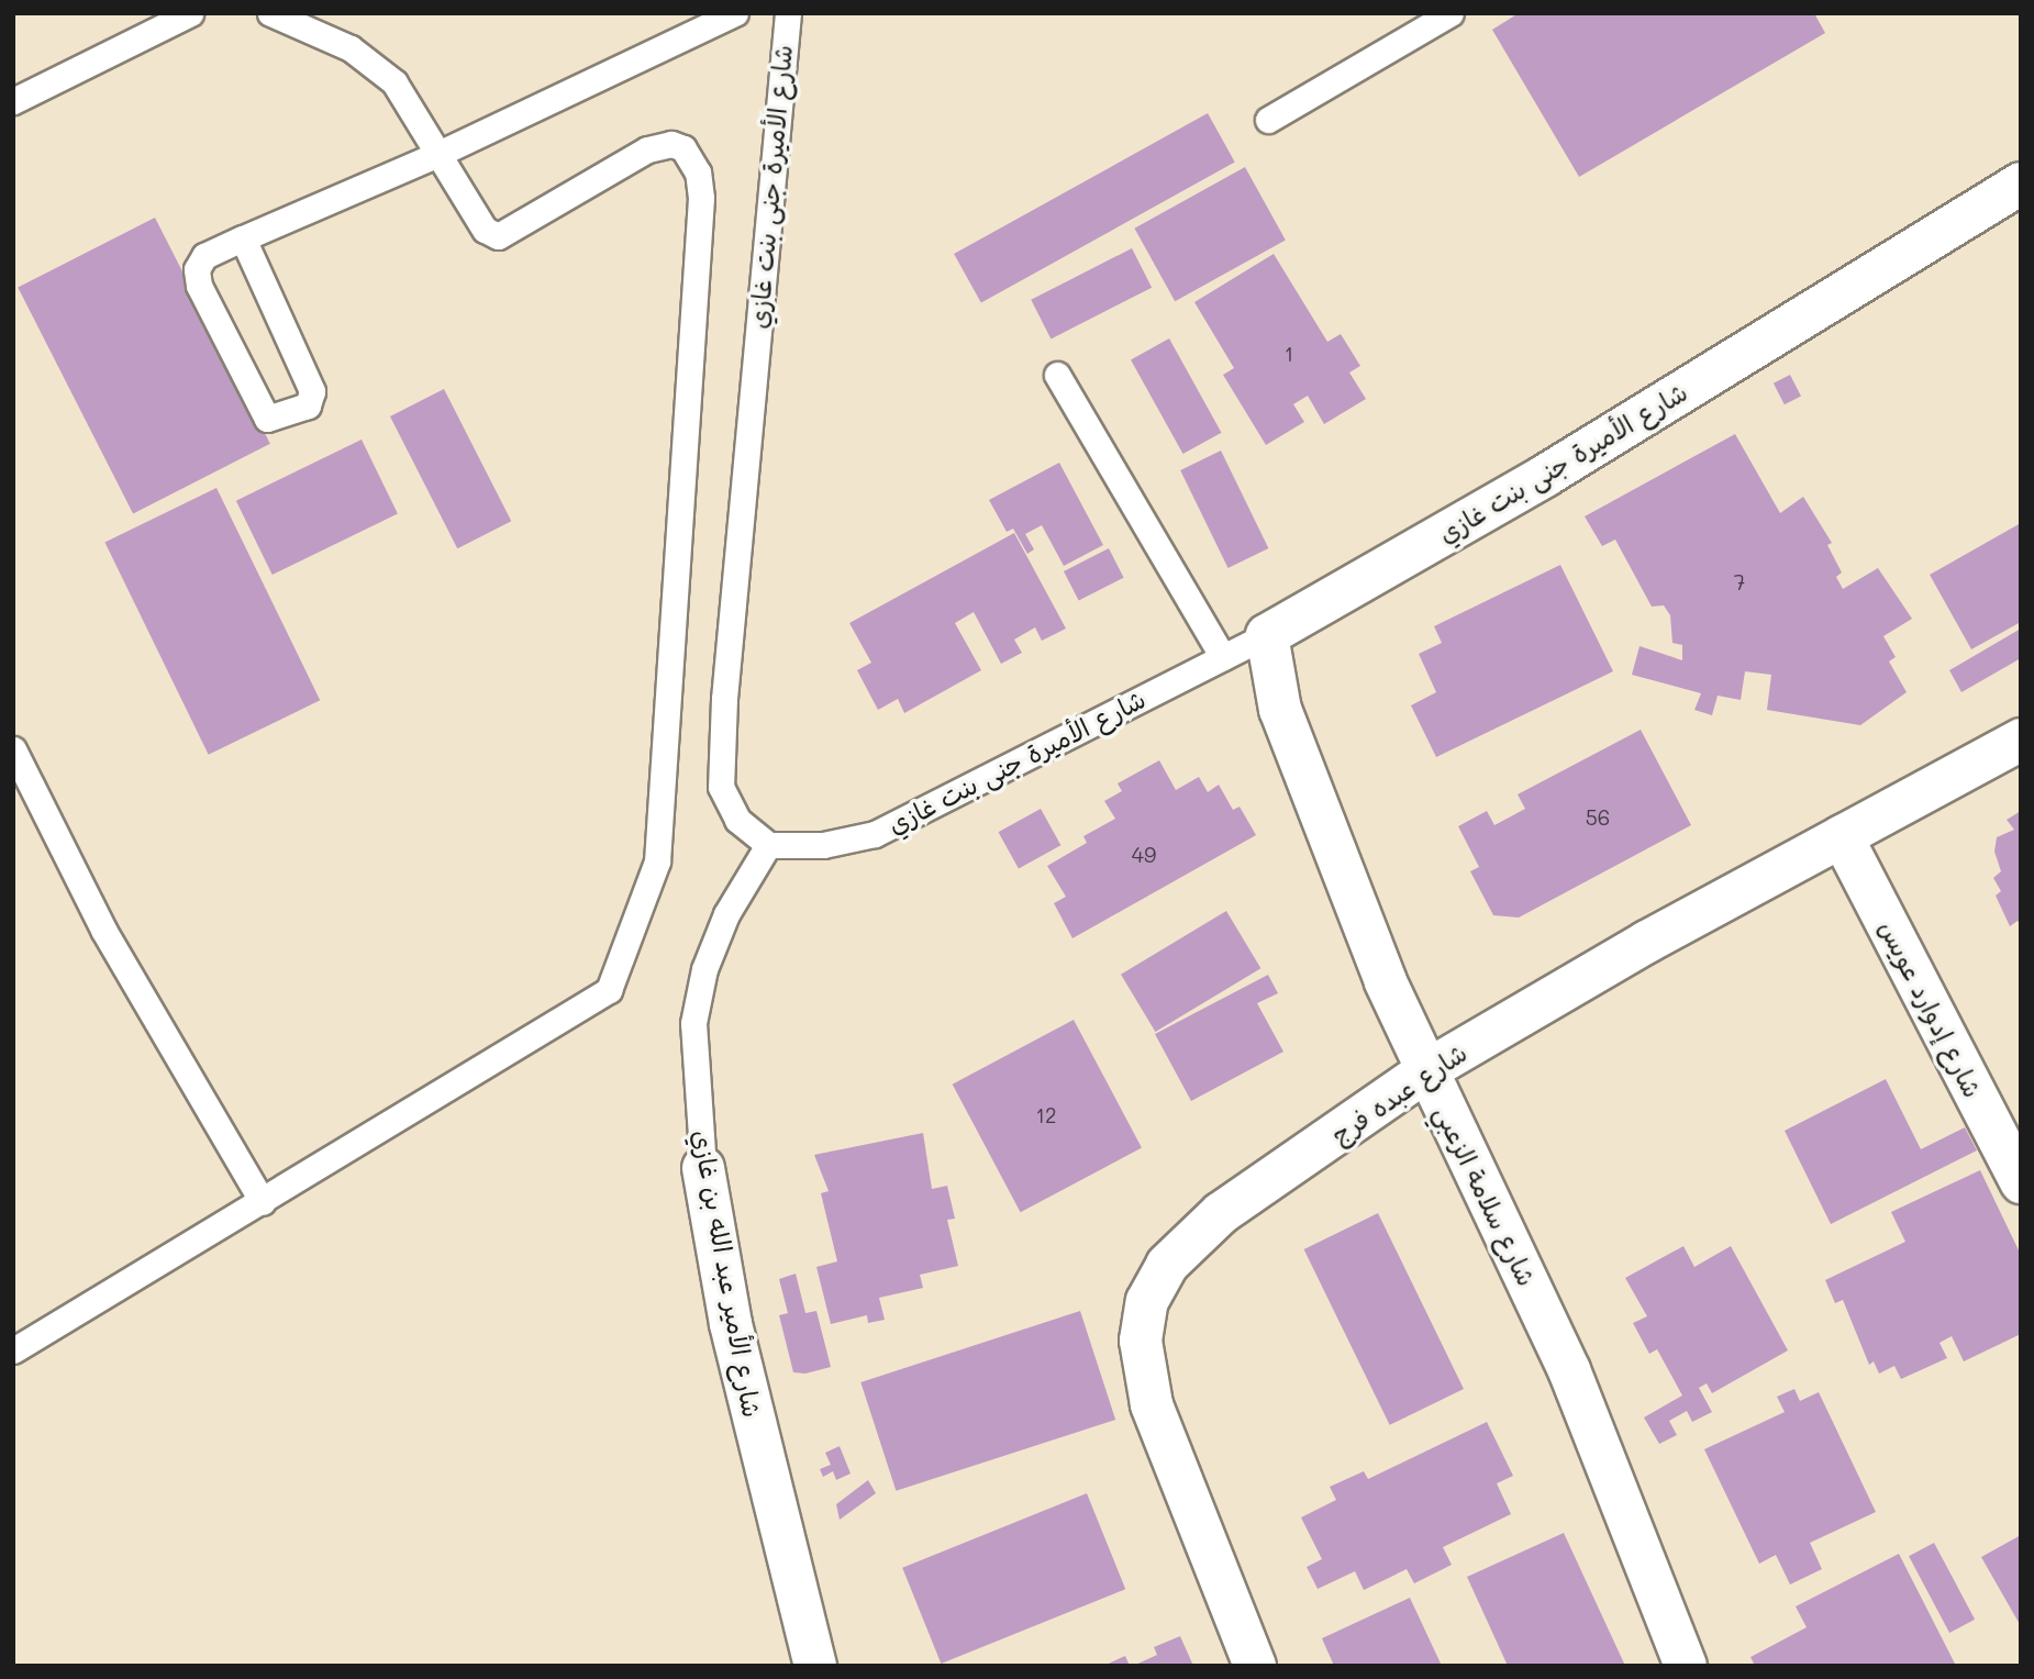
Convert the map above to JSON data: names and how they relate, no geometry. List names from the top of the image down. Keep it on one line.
{"streets":{"street":["شارع الأميرة جنى بنت غازي","شارع إدوارد عويس","شارع عبده فرج","شارع سلامة الزعبي","شارع الأمير عبد الله بن غازي"]},"crossings":[["شارع الأميرة جنى بنت غازي","شارع سلامة الزعبي"],["شارع الأميرة جنى بنت غازي","شارع الأمير عبد الله بن غازي"],["شارع إدوارد عويس","شارع عبده فرج"],["شارع عبده فرج","شارع سلامة الزعبي"]],"house_numbers":["1","7","56","49","12"]}
